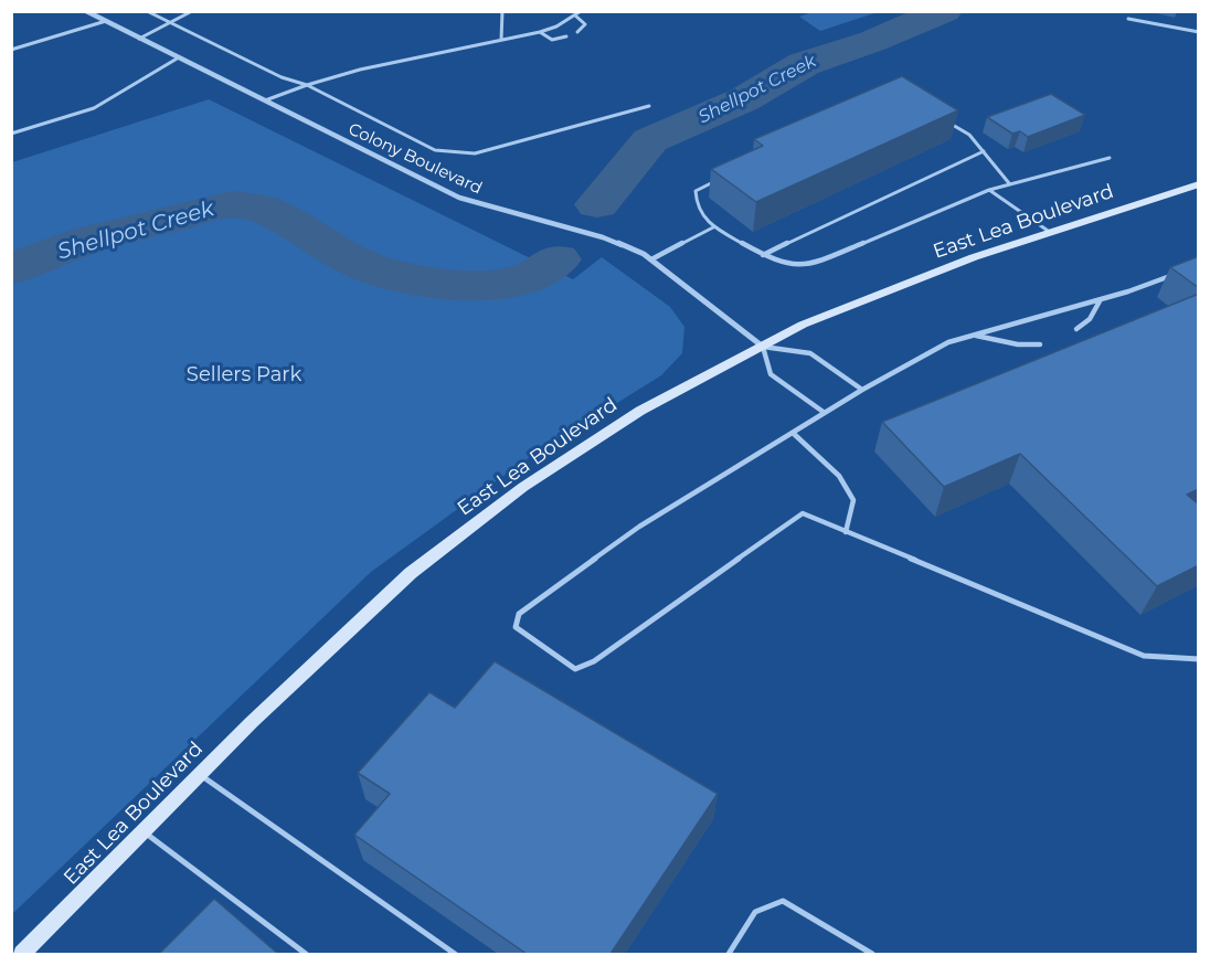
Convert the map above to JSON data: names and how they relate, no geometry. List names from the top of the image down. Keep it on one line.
{"streets":{"street":["Colony Boulevard","East Lea Boulevard"]},"crossings":[["Colony Boulevard","East Lea Boulevard"]],"water":["Shellpot Creek"],"parks":["Sellers Park"]}
